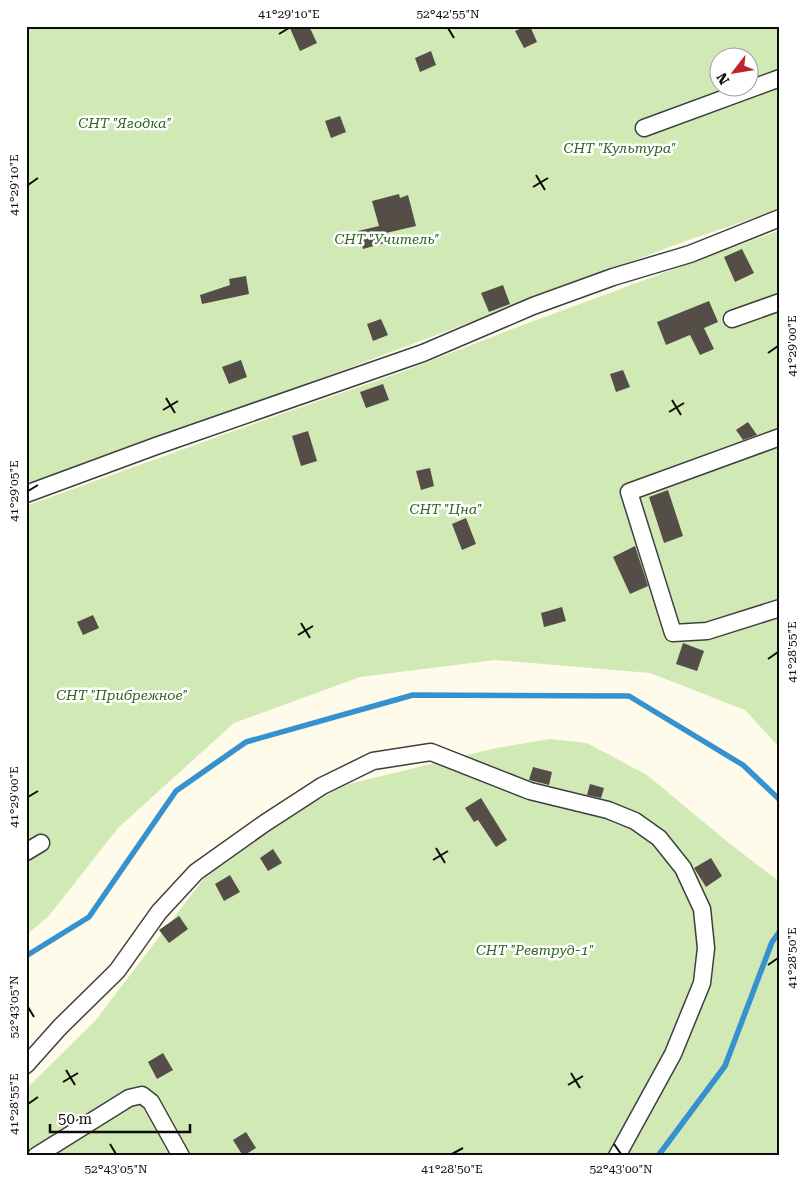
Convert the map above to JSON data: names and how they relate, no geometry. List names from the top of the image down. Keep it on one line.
{"parks":["СНТ \"Ягодка\"","СНТ \"Культура\"","СНТ \"Учитель\"","СНТ \"Цна\"","СНТ \"Прибрежное\"","СНТ \"Ревтруд-1\""],"scale_bar":"50 m","north":"bottom left","coordinates":["41°29'10\"E","52°42'55\"N","41°29'00\"E","41°29'05\"E","41°28'55\"E","41°28'50\"E","52°43'05\"N","52°43'00\"N"]}
